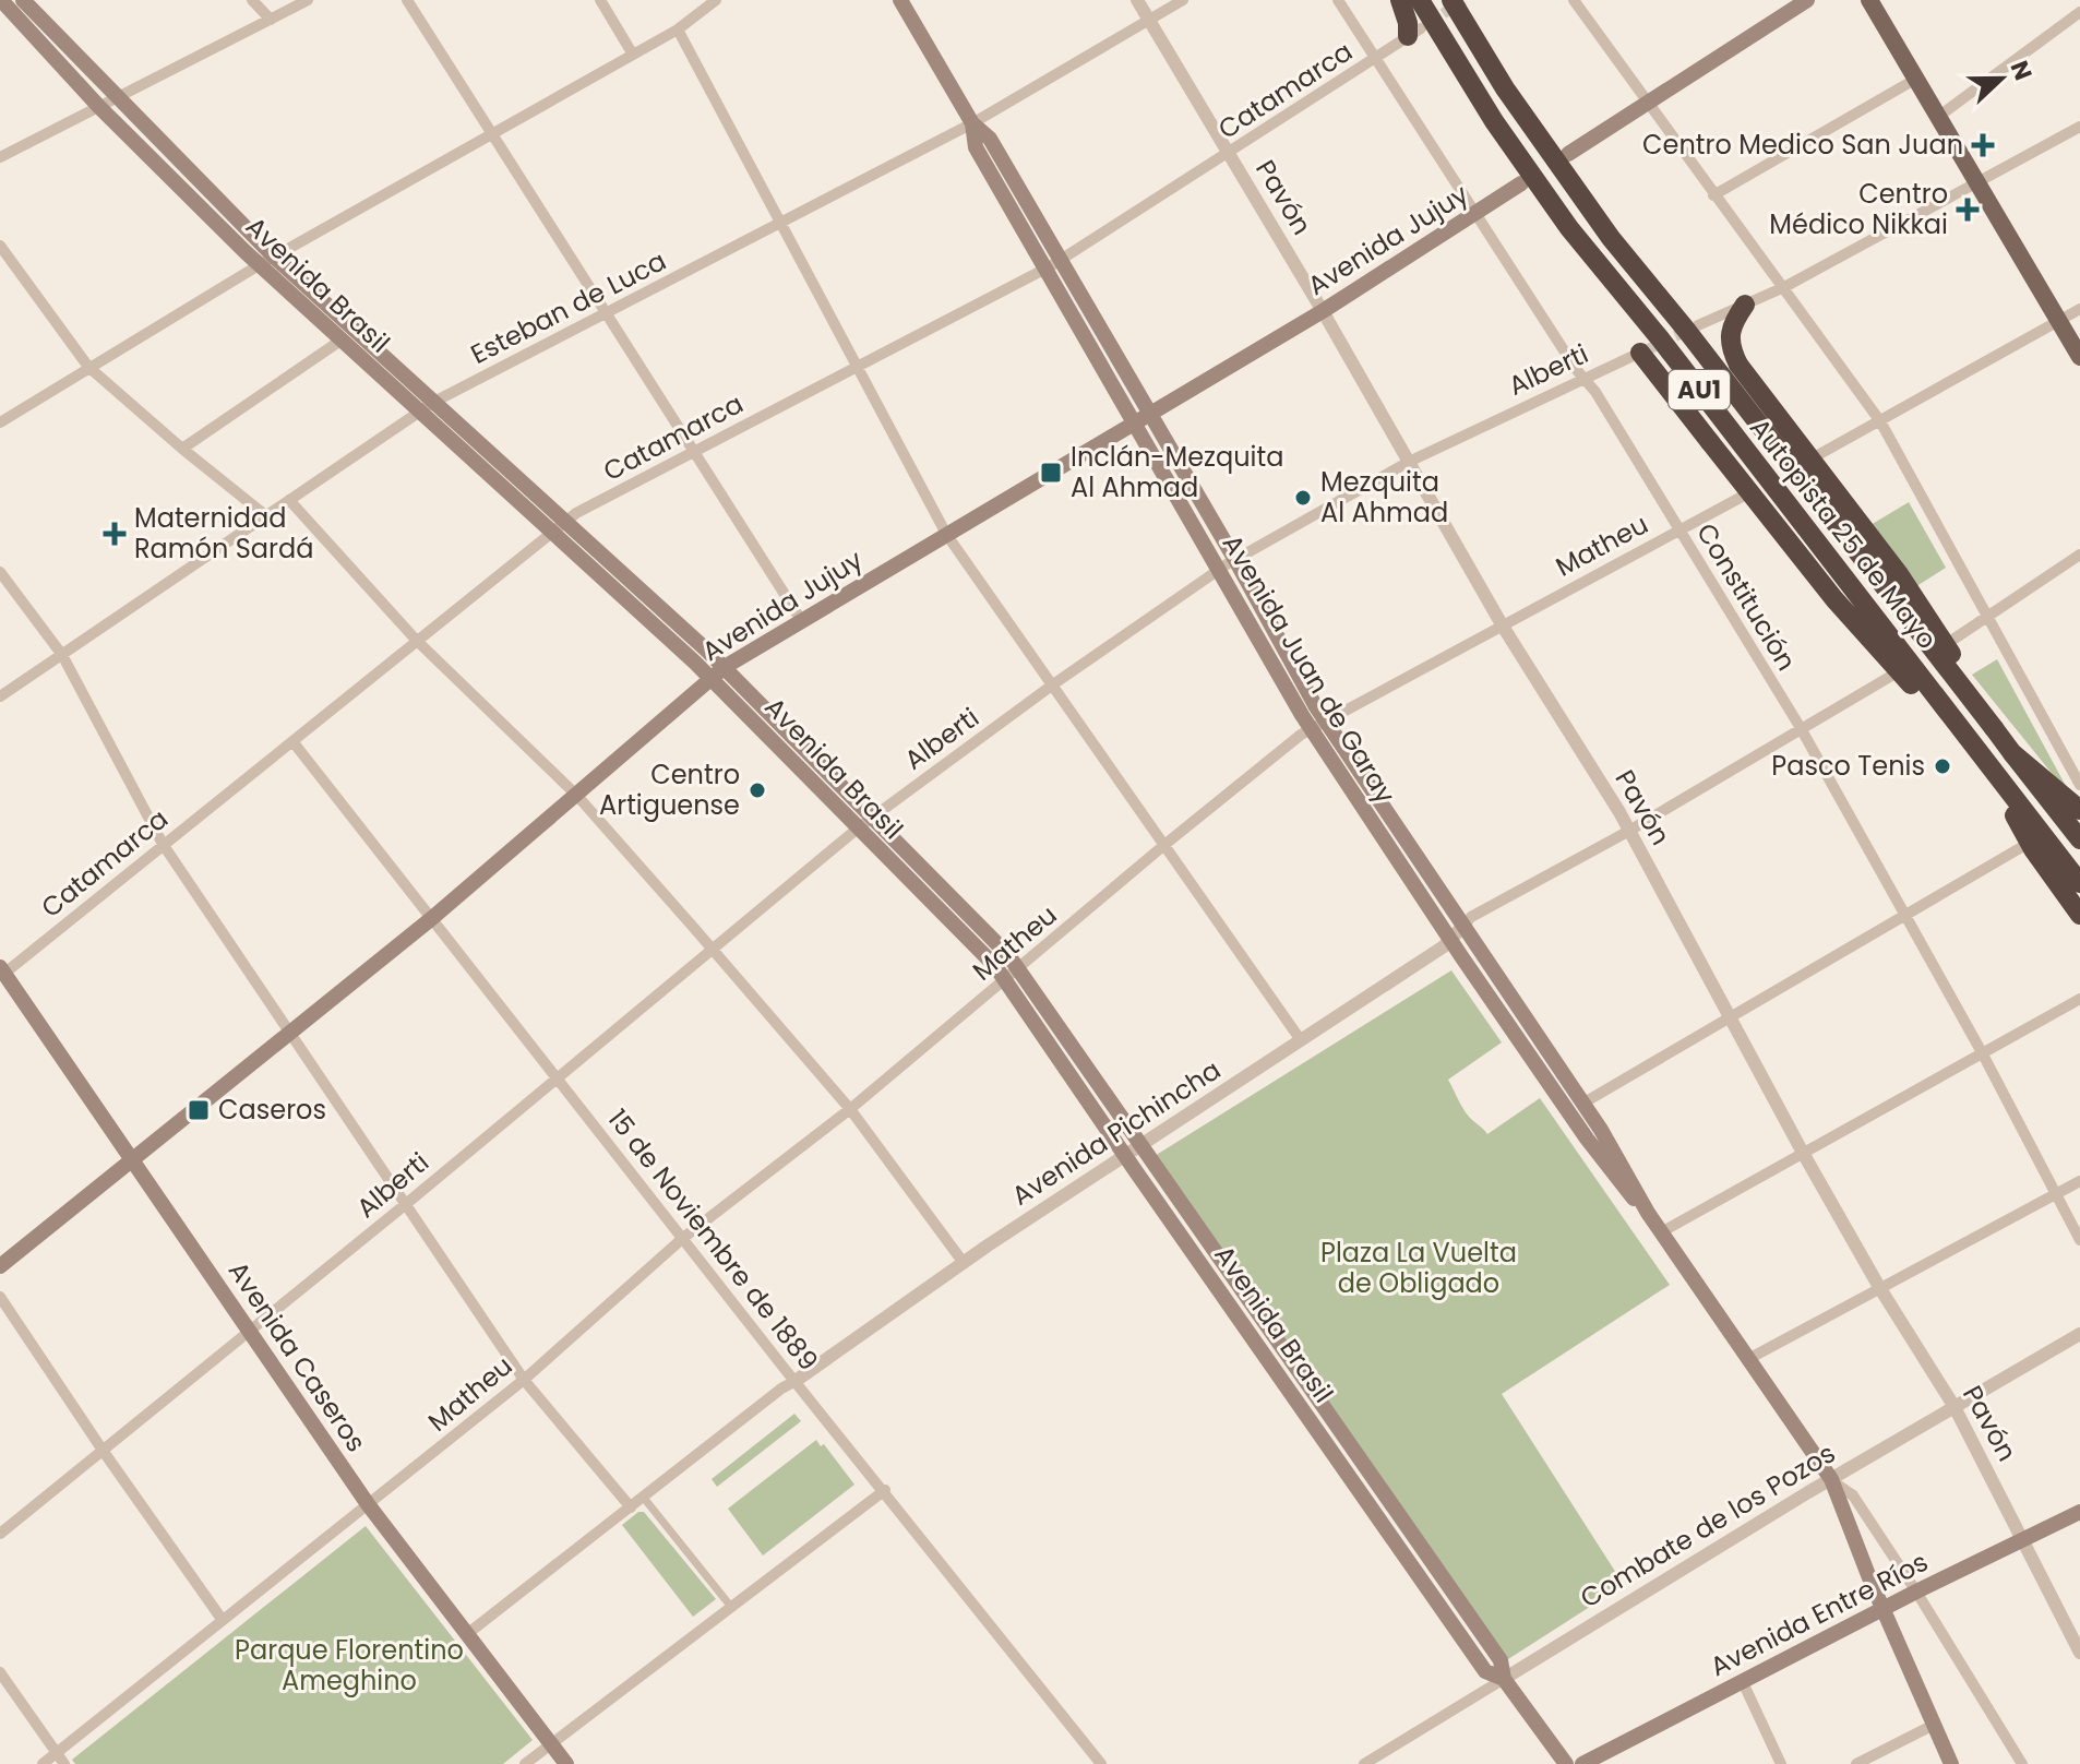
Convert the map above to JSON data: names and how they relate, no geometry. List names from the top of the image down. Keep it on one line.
{"streets":{"highway":["AU1","Autopista 25 de Mayo"],"main road":["Avenida Jujuy","Avenida Brasil","Avenida Juan de Garay","Avenida Caseros","Avenida Entre Ríos"],"street":["Catamarca","Pavón","Esteban de Luca","Alberti","Matheu","Constitución","Avenida Pichincha","15 de Noviembre de 1889","Combate de los Pozos"]},"crossings":[["Catamarca","Pavón"],["Catamarca","Avenida Brasil"],["Catamarca","Constitución"],["Catamarca","Avenida Juan de Garay"],["Catamarca","15 de Noviembre de 1889"],["Catamarca","Avenida Caseros"],["Pavón","Avenida Jujuy"],["Pavón","Esteban de Luca"],["Pavón","Alberti"],["Pavón","Matheu"],["Pavón","Combate de los Pozos"],["Pavón","Avenida Entre Ríos"],["Avenida Jujuy","Avenida Brasil"],["Avenida Jujuy","Constitución"],["Avenida Jujuy","Avenida Juan de Garay"],["Avenida Jujuy","15 de Noviembre de 1889"],["Avenida Jujuy","Avenida Caseros"],["Avenida Brasil","Esteban de Luca"],["Avenida Brasil","Alberti"],["Avenida Brasil","Matheu"],["Avenida Brasil","Avenida Pichincha"],["Avenida Brasil","Combate de los Pozos"],["Esteban de Luca","Avenida Juan de Garay"],["Alberti","Constitución"],["Alberti","Avenida Juan de Garay"],["Alberti","15 de Noviembre de 1889"],["Alberti","Avenida Caseros"],["Matheu","Constitución"],["Matheu","Avenida Juan de Garay"],["Matheu","15 de Noviembre de 1889"],["Matheu","Avenida Caseros"],["Avenida Juan de Garay","Avenida Pichincha"],["Avenida Juan de Garay","Combate de los Pozos"],["Avenida Juan de Garay","Avenida Entre Ríos"],["Avenida Pichincha","15 de Noviembre de 1889"]],"parks":["Plaza La Vuelta de Obligado","Parque Florentino Ameghino"],"places":{"health":["Centro Medico San Juan","Centro Médico Nikkai","Maternidad Ramón Sardá"],"transit":["Inclán-Mezquita Al Ahmad","Caseros"],"other":["Mezquita Al Ahmad","Pasco Tenis","Centro Artiguense"]},"north":"right"}
